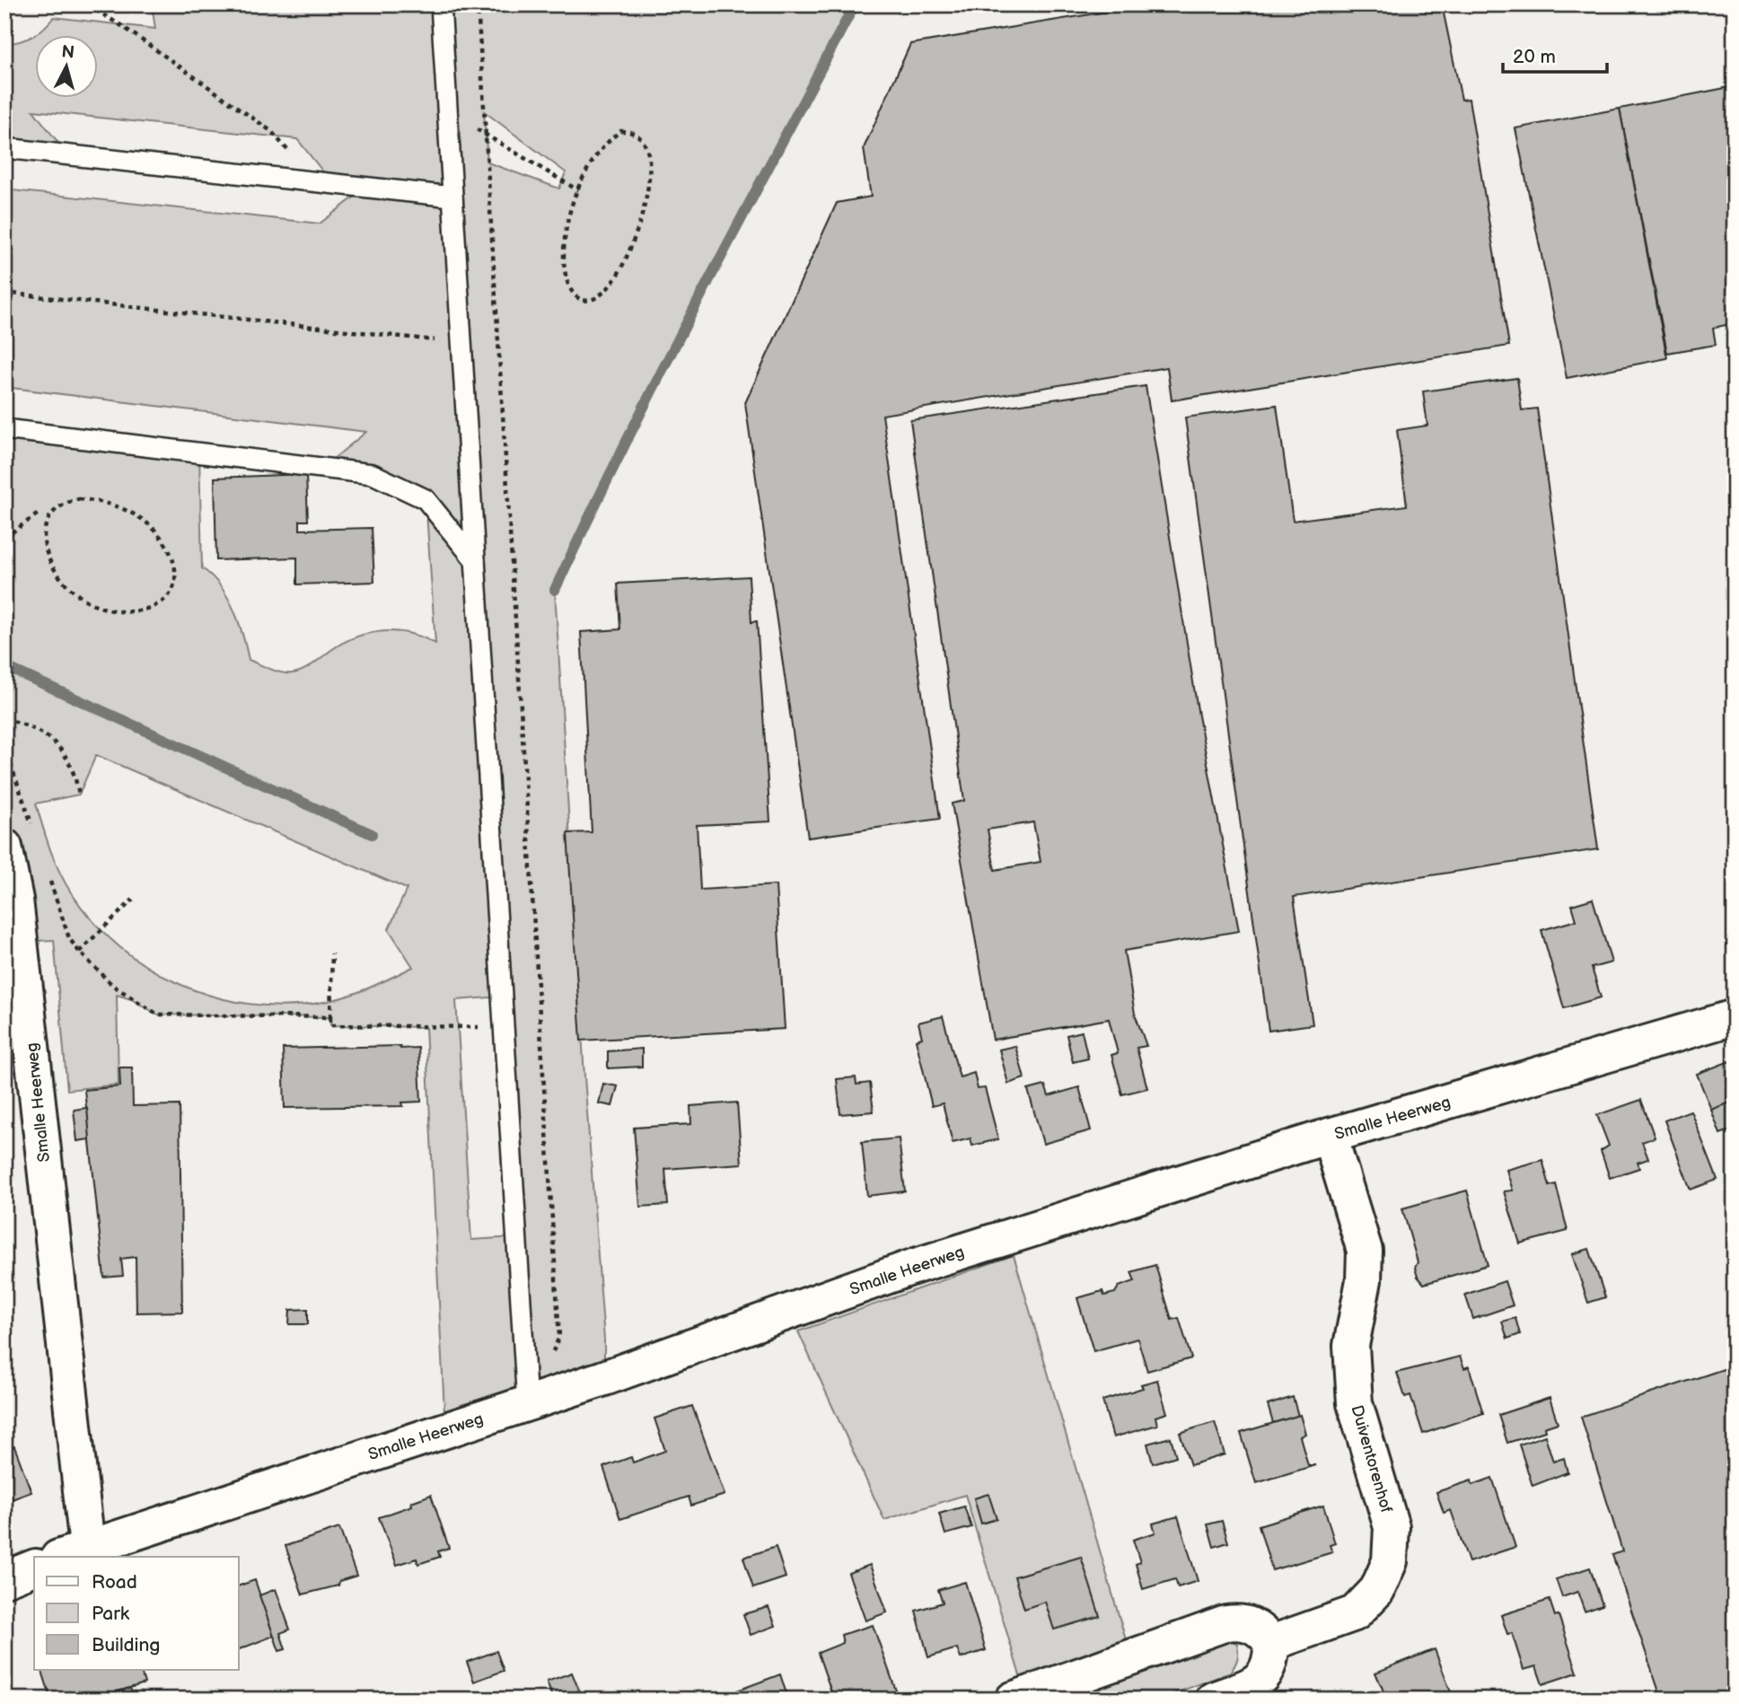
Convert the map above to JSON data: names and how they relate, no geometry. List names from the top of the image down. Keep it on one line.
{"streets":{"street":["Smalle Heerweg","Duiventorenhof"]},"crossings":[["Smalle Heerweg","Duiventorenhof"]],"legend":["Road","Park","Building"],"scale_bar":"20 m","north":"top"}
